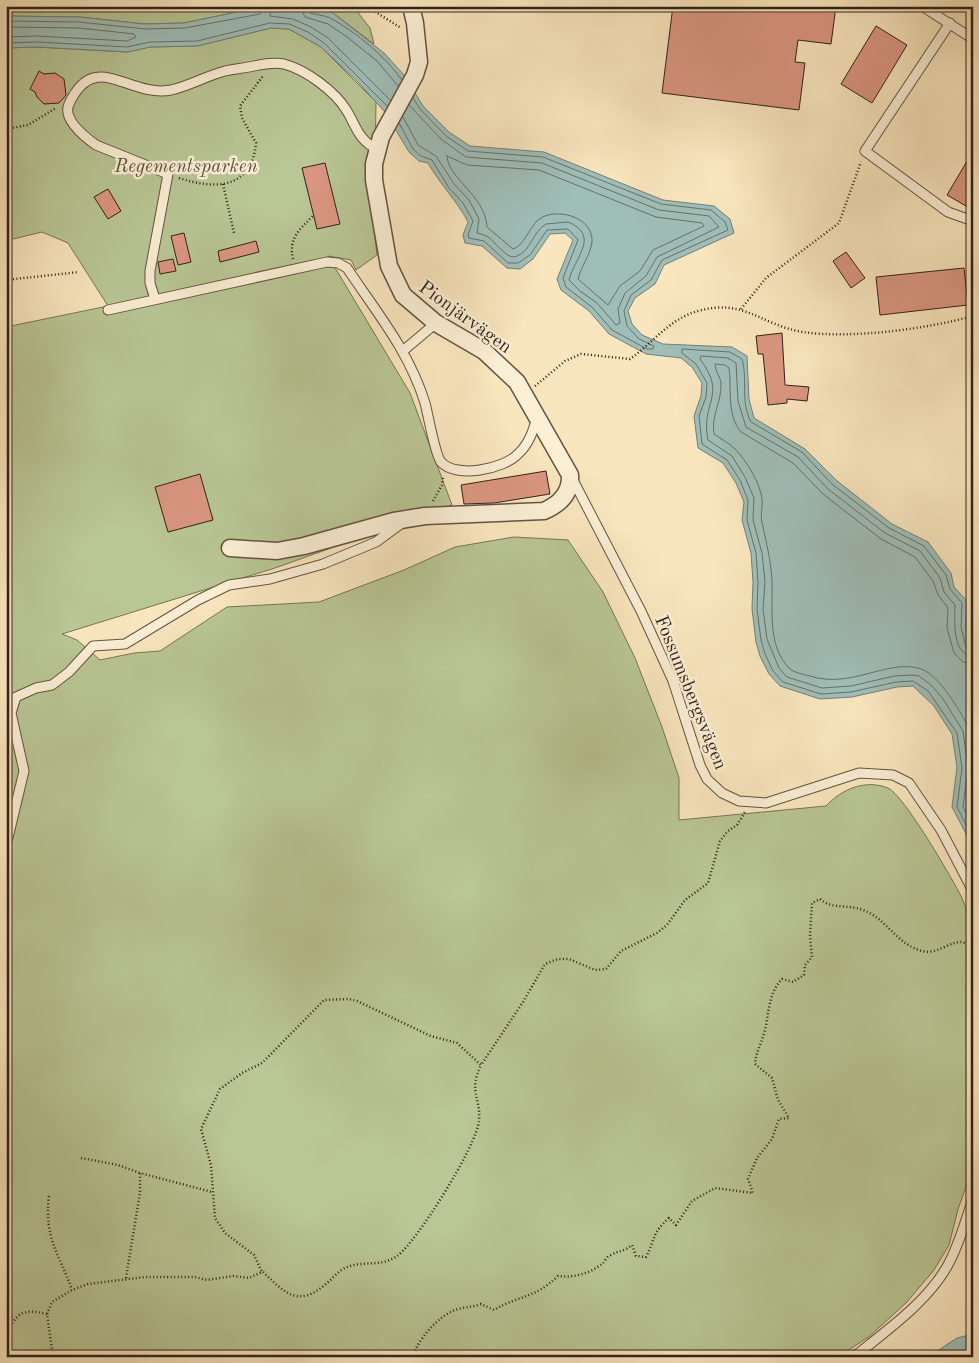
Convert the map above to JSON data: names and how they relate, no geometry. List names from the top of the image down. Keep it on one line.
{"streets":{"street":["Pionjärvägen"],"lane":["Fossumsbergsvägen"]},"crossings":[["Pionjärvägen","Fossumsbergsvägen"]],"parks":["Regementsparken"]}
